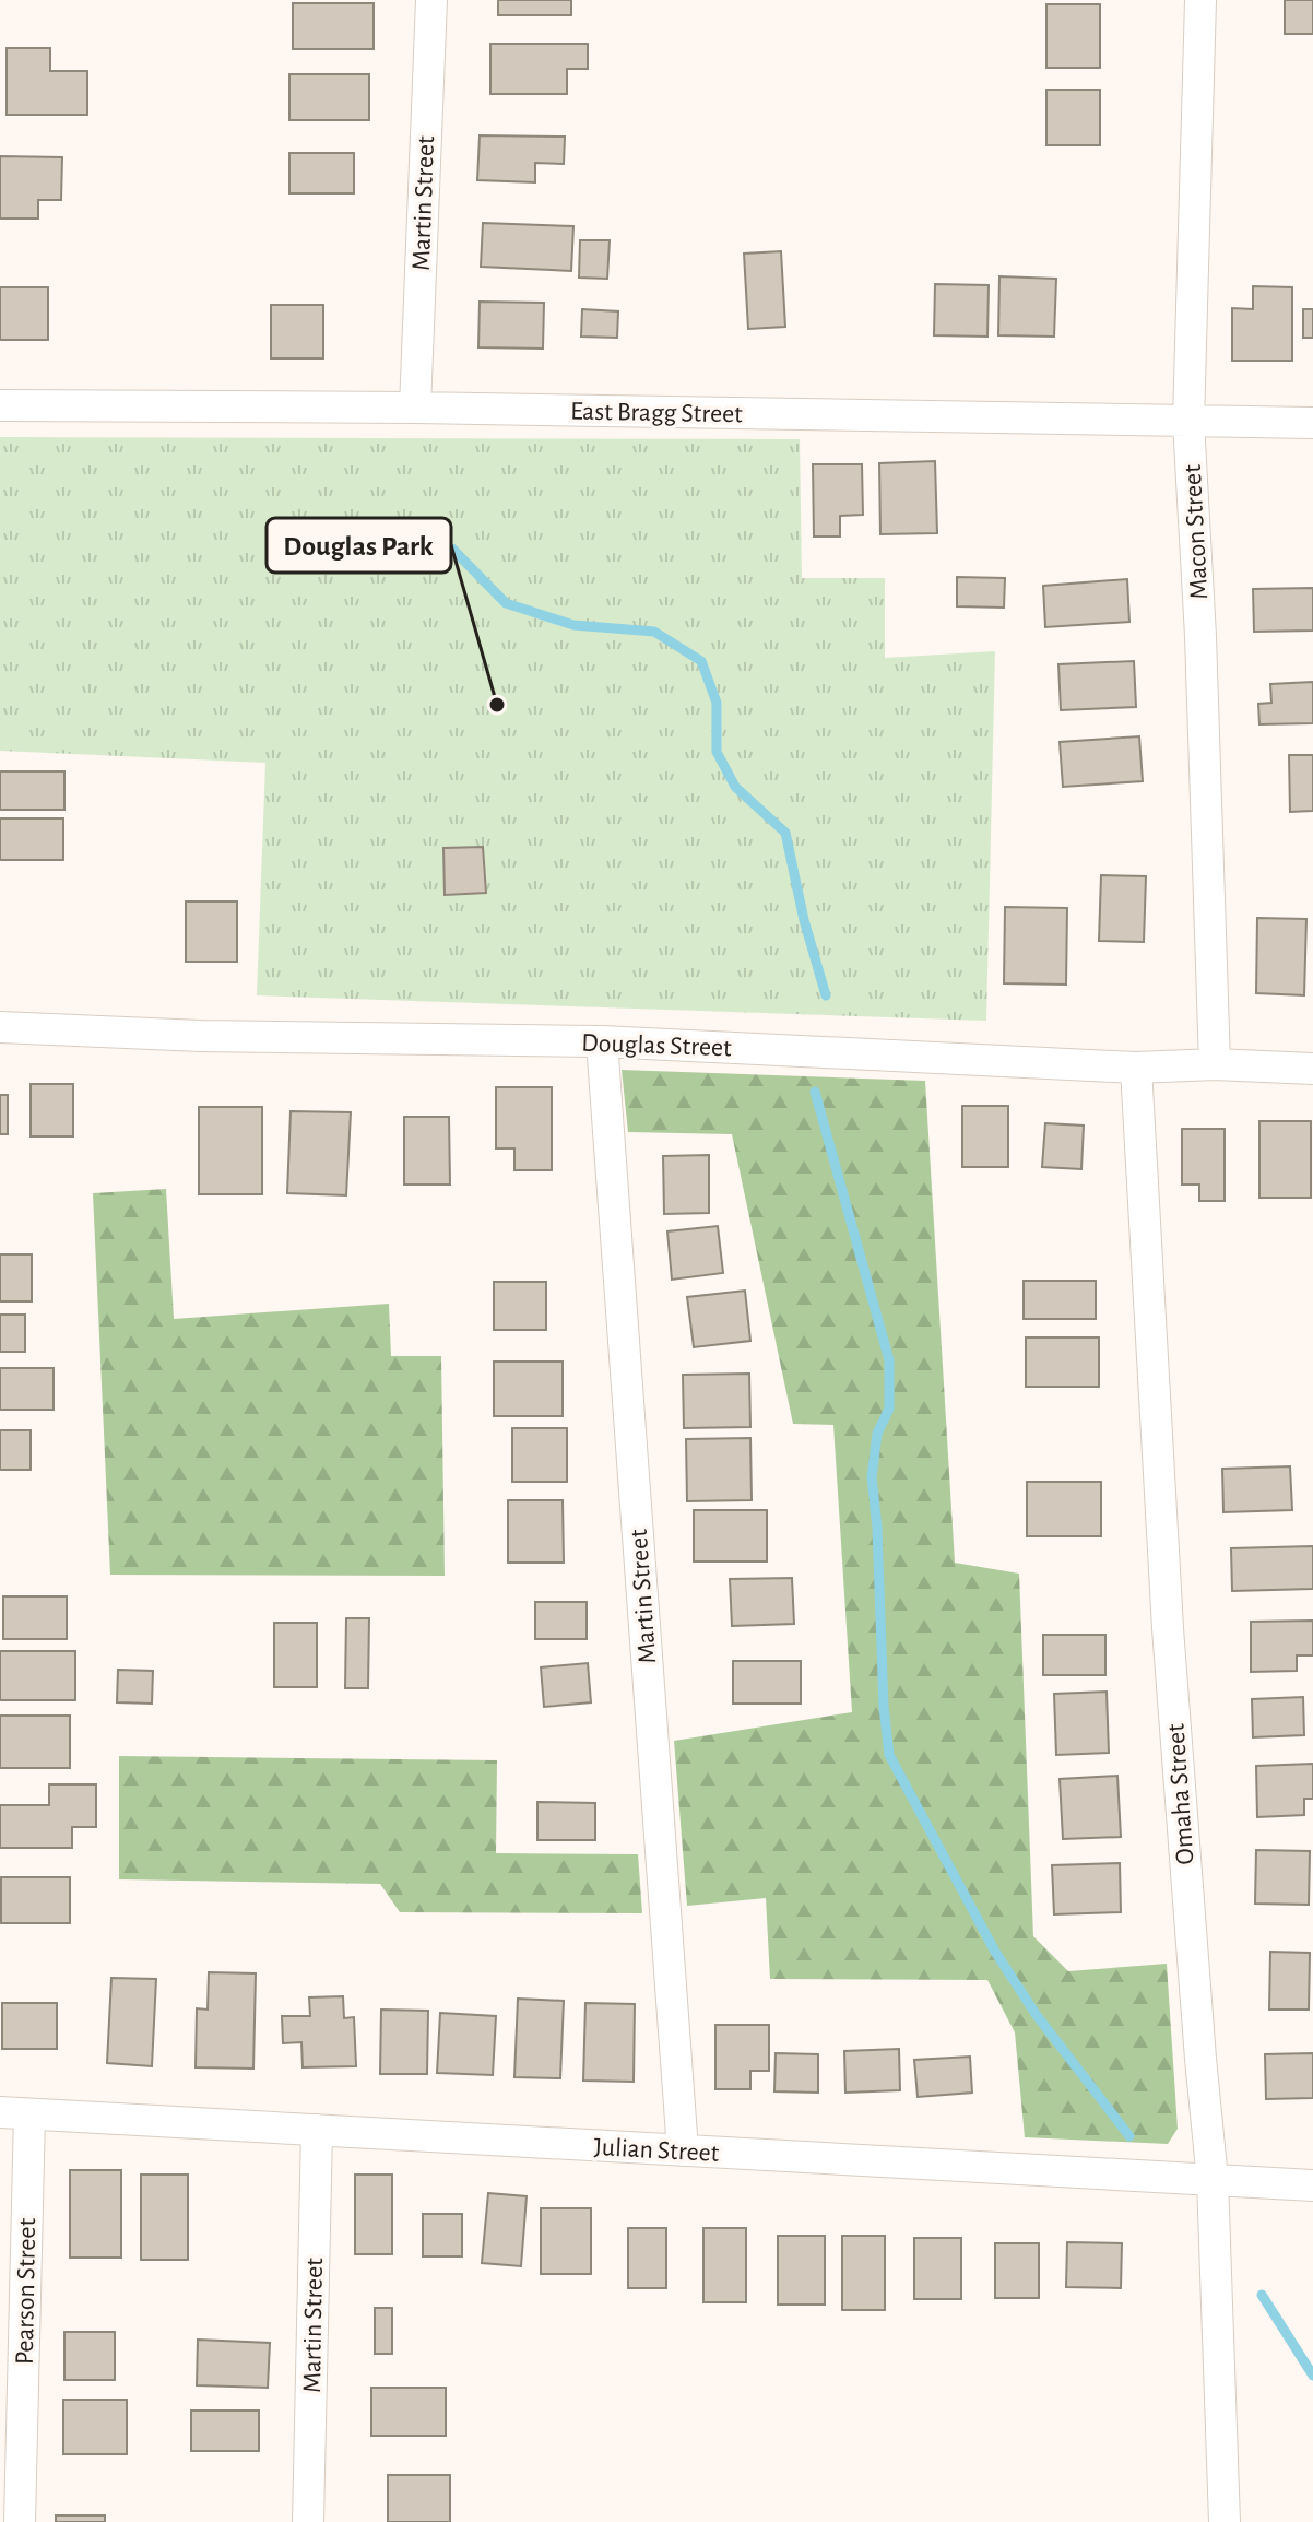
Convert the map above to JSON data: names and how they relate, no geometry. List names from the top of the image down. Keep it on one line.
{"streets":{"street":["Martin Street","East Bragg Street","Macon Street","Douglas Street","Omaha Street","Julian Street","Pearson Street"]},"crossings":[["Martin Street","East Bragg Street"],["Martin Street","Douglas Street"],["Martin Street","Julian Street"],["East Bragg Street","Macon Street"],["Macon Street","Douglas Street"],["Douglas Street","Omaha Street"],["Omaha Street","Julian Street"],["Julian Street","Pearson Street"]],"places":["Douglas Park"]}
